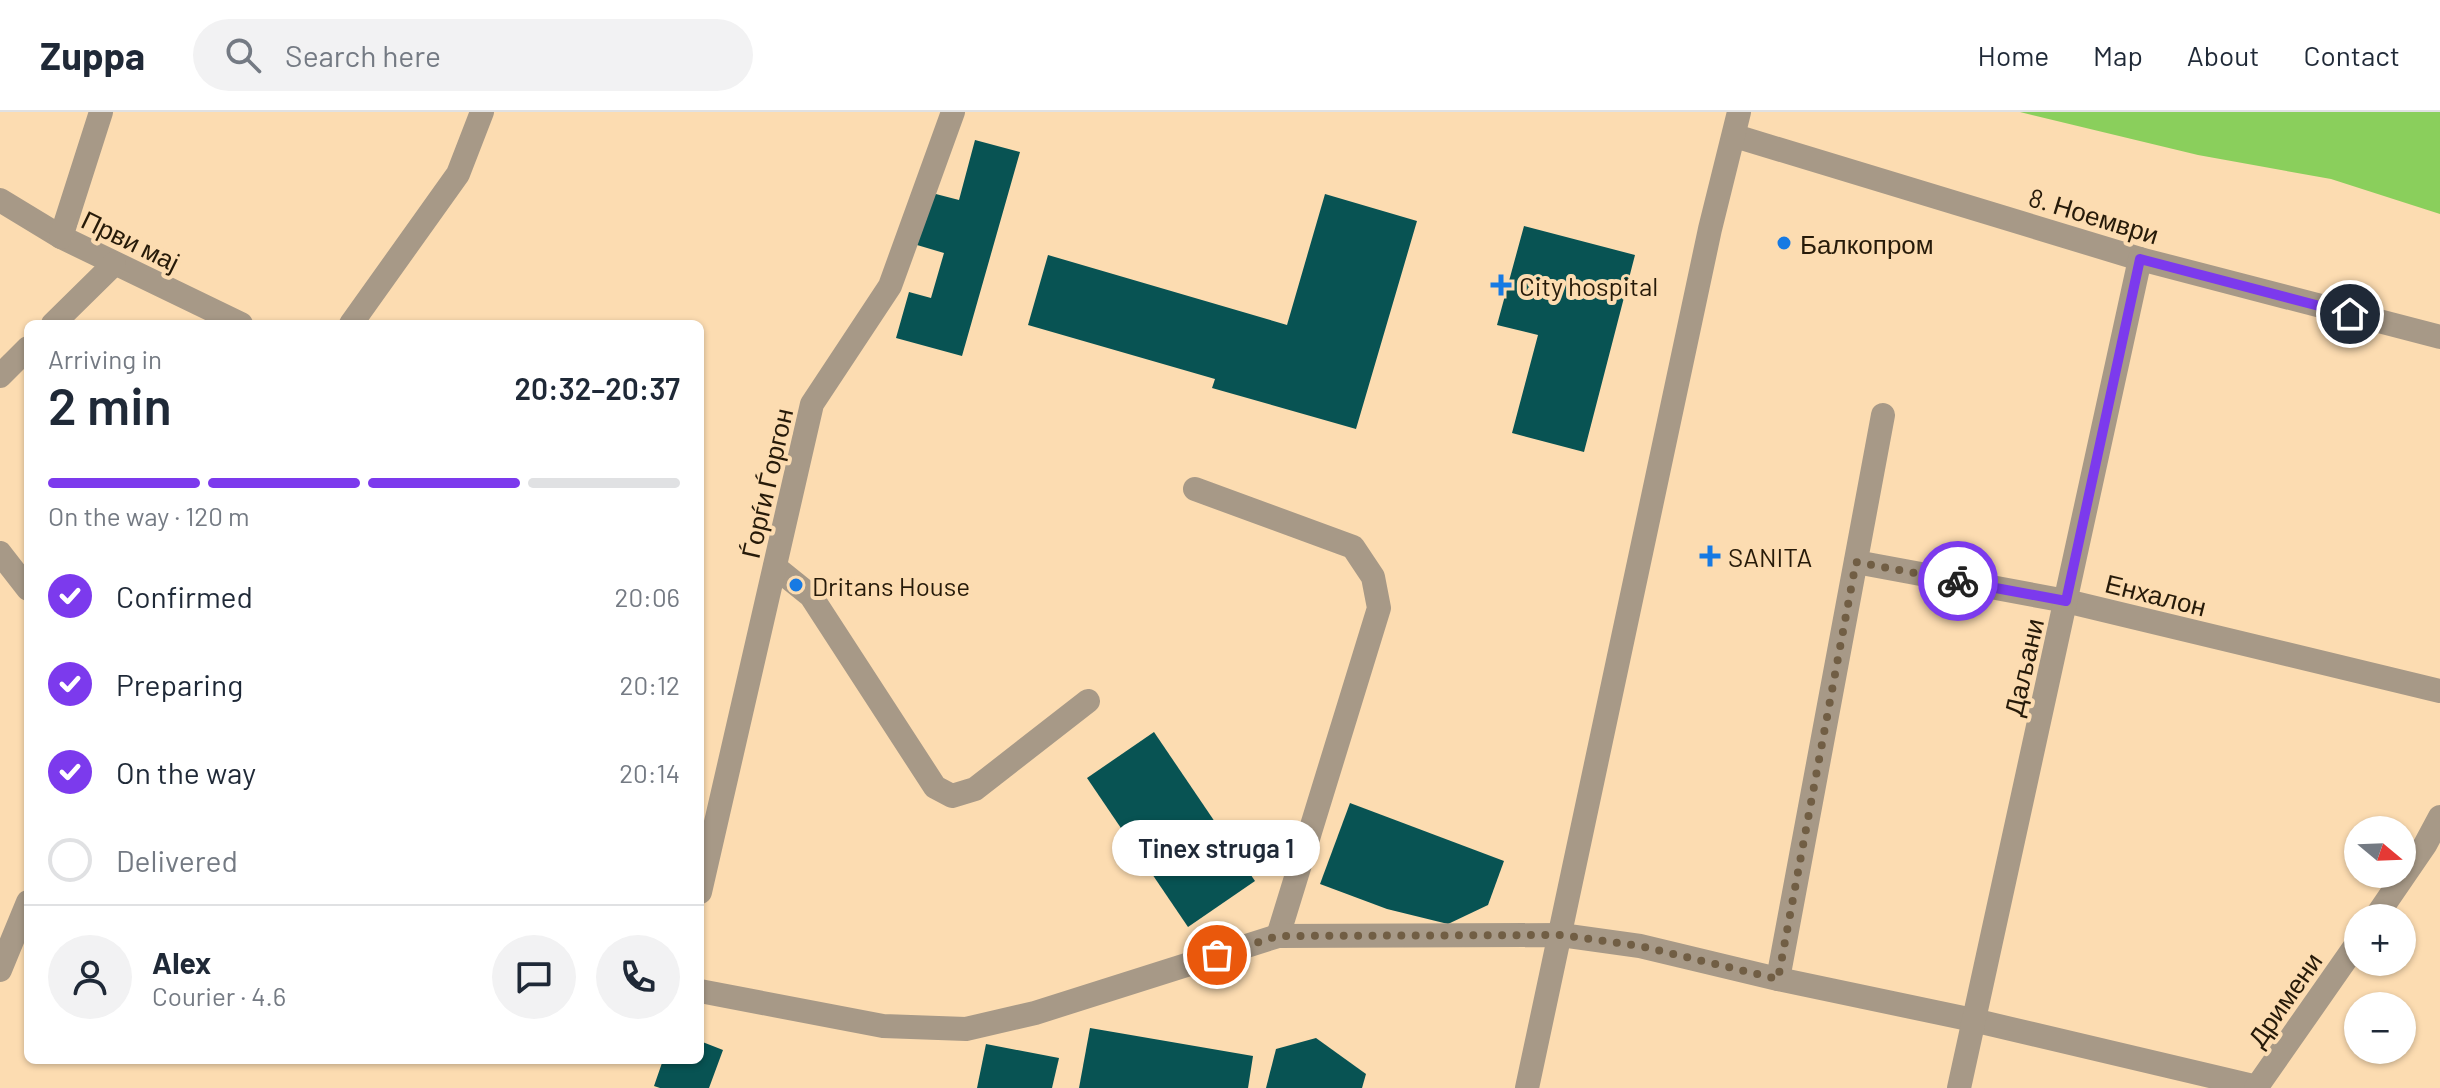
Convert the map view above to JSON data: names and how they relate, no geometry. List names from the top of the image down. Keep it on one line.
{"streets":{"street":["8. Ноември","Први мај","Ѓорѓи Ѓоргон","Енхалон","Даљани","Дримени"]},"crossings":[["8. Ноември","Даљани"],["Енхалон","Даљани"]],"places":{"other":["Балкопром","Dritans House","Tinex struga 1"],"health":["City hospital","SANITA"]},"north":"right","page":{"header":"Zuppa","search":"Search here","nav":["Home","Map","About","Contact"],"heading":["2 min","Arriving in","20:32–20:37"],"panel":["Alex","Courier · 4.6"],"bar":"On the way · 120 m","list":[["Confirmed","20:06"],["Preparing","20:12"],["On the way","20:14"],"Delivered"],"map_buttons":["+","−"],"bubble":"Tinex struga 1"}}
